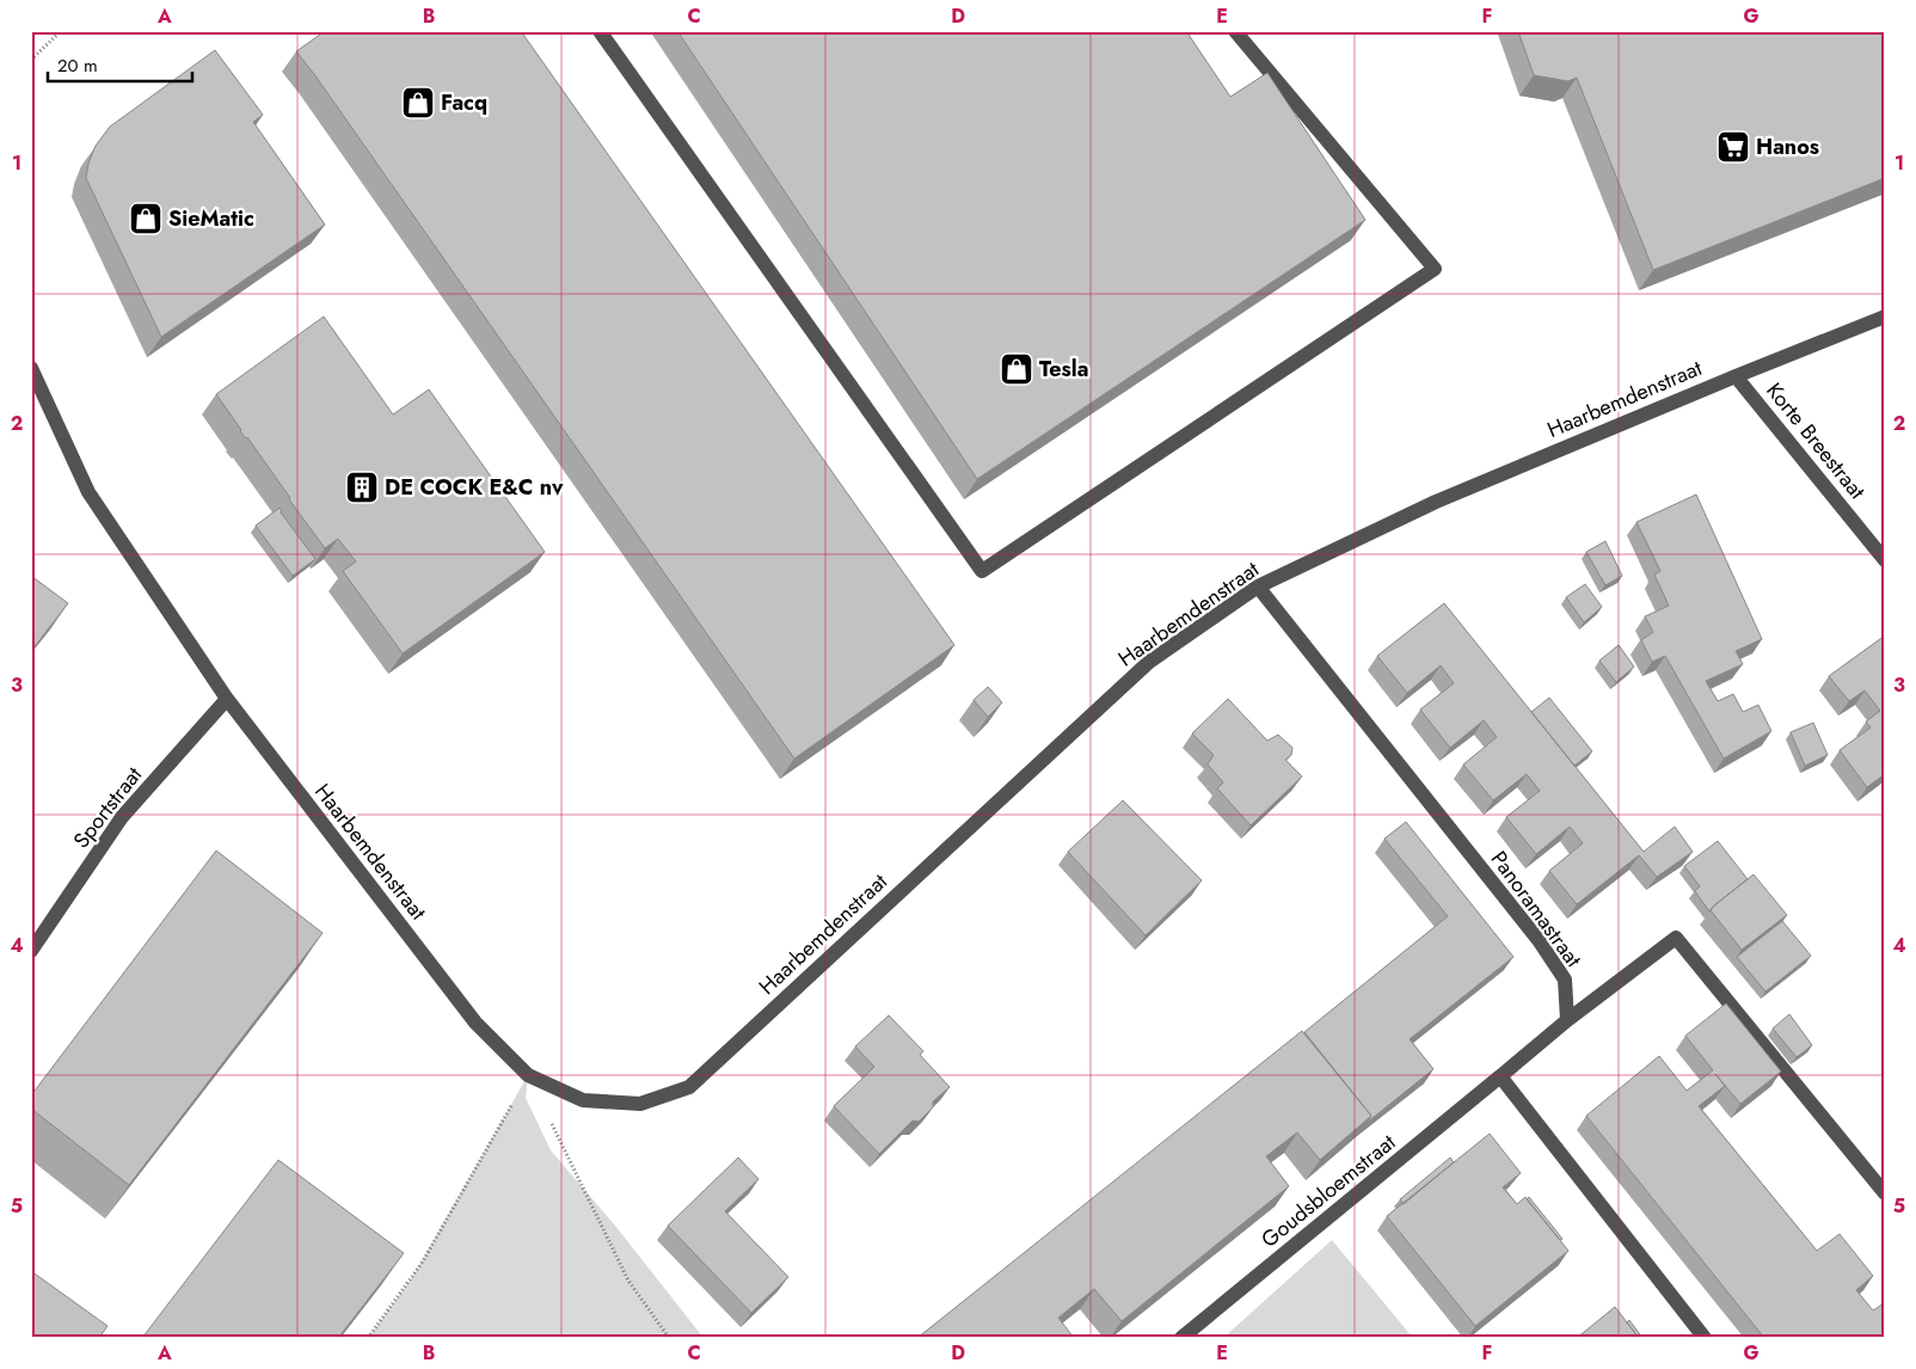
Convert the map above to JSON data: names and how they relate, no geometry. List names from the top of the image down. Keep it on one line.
{"streets":{"street":["Haarbemdenstraat","Korte Breestraat","Sportstraat","Panoramastraat","Goudsbloemstraat"]},"crossings":[["Haarbemdenstraat","Korte Breestraat"],["Haarbemdenstraat","Sportstraat"],["Haarbemdenstraat","Panoramastraat"]],"places":{"shop":["Facq","SieMatic","Tesla"],"supermarket":["Hanos"],"building":["DE COCK E&C nv"]},"scale_bar":"20 m","grid":{"columns":["A","B","C","D","E","F","G"],"rows":["1","2","3","4","5"]}}
